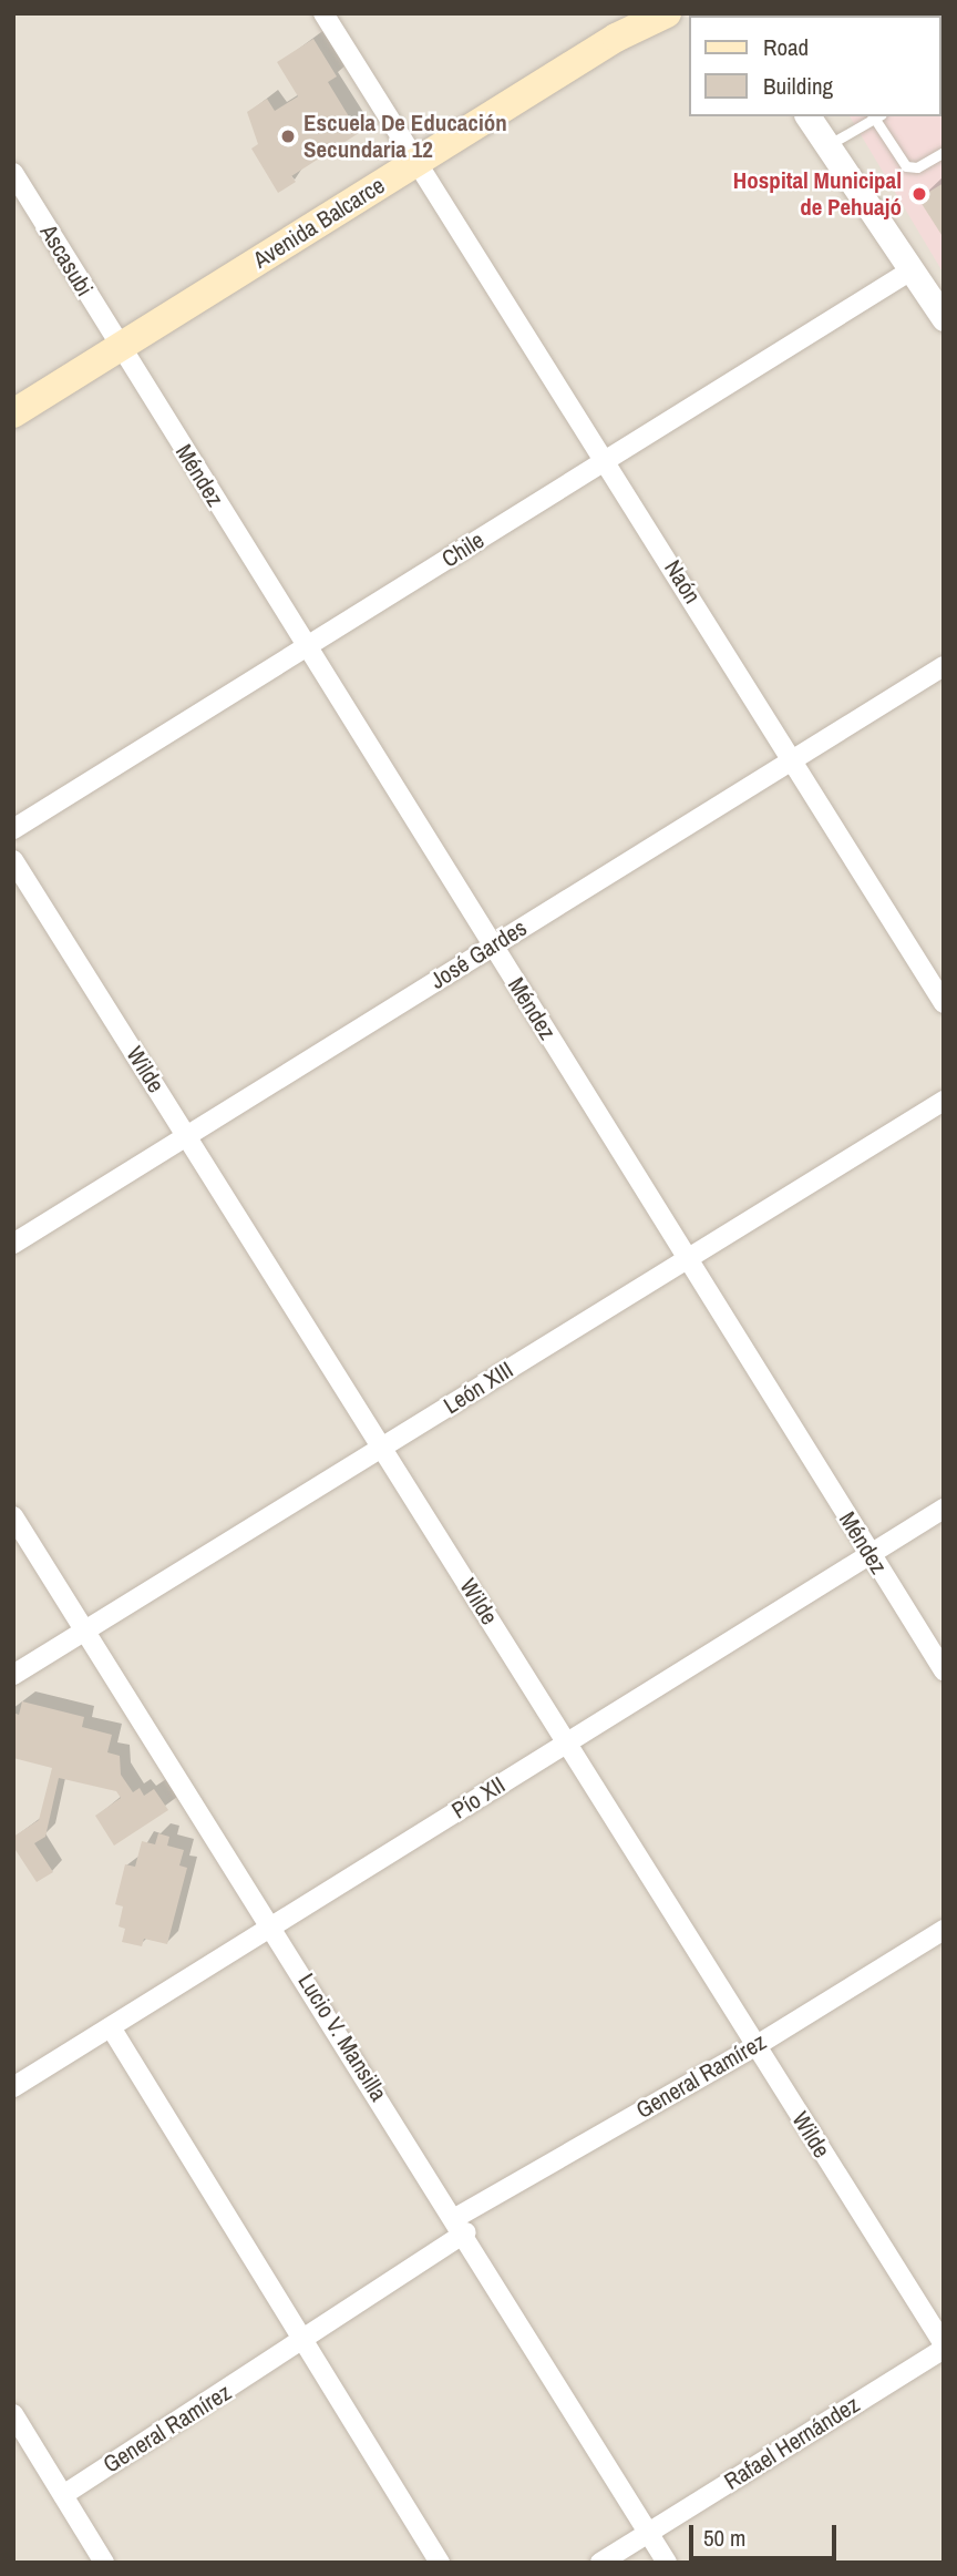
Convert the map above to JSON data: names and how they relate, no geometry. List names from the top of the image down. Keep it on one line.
{"streets":{"main road":["Avenida Balcarce"],"street":["Ascasubi","Méndez","Chile","Naón","José Gardes","Wilde","León XIII","Pío XII","Lucio V. Mansilla","General Ramírez","Rafael Hernández"]},"crossings":[["Avenida Balcarce","Ascasubi"],["Avenida Balcarce","Méndez"],["Avenida Balcarce","Naón"],["Ascasubi","Méndez"],["Méndez","Chile"],["Méndez","José Gardes"],["Méndez","León XIII"],["Méndez","Pío XII"],["Chile","Naón"],["Naón","José Gardes"],["José Gardes","Wilde"],["Wilde","León XIII"],["Wilde","Pío XII"],["Wilde","General Ramírez"],["Wilde","Rafael Hernández"],["León XIII","Lucio V. Mansilla"],["Pío XII","Lucio V. Mansilla"],["Lucio V. Mansilla","General Ramírez"],["Lucio V. Mansilla","Rafael Hernández"]],"places":["Escuela De Educación Secundaria 12","Hospital Municipal de Pehuajó"],"legend":["Road","Building"],"scale_bar":"50 m"}
